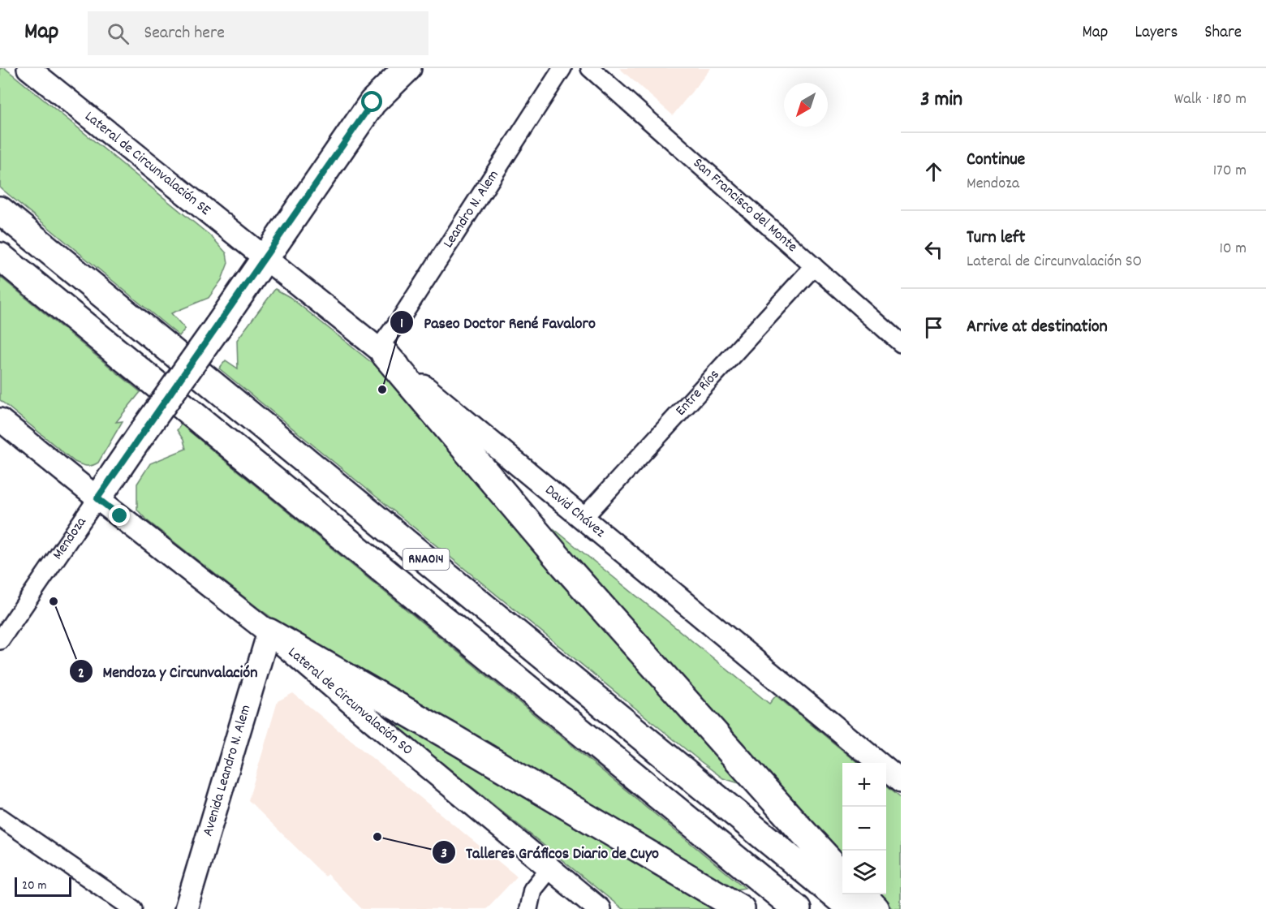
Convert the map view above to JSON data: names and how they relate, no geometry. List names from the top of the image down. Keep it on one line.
{"streets":{"main road":["Mendoza","RNA014"],"street":["Lateral de Circunvalación SE","San Francisco del Monte","Leandro N. Alem","Entre Ríos","David Chávez","Lateral de Circunvalación SO","Avenida Leandro N. Alem"]},"crossings":[["Lateral de Circunvalación SE","David Chávez"],["Lateral de Circunvalación SE","Mendoza"],["San Francisco del Monte","Entre Ríos"],["Leandro N. Alem","David Chávez"],["Entre Ríos","David Chávez"],["David Chávez","Mendoza"],["Mendoza","Lateral de Circunvalación SO"],["Lateral de Circunvalación SO","Avenida Leandro N. Alem"]],"places":["Paseo Doctor René Favaloro","Mendoza y Circunvalación","Talleres Gráficos Diario de Cuyo"],"scale_bar":"20 m","north":"bottom left","page":{"header":"Map","search":"Search here","nav":["Map","Layers","Share"],"heading":["3 min","Walk · 180 m"],"list":[["Continue","Mendoza","170 m"],["Turn left","Lateral de Circunvalación SO","10 m"],"Arrive at destination"],"map_buttons":["+","−"],"scale":"20 m"}}
